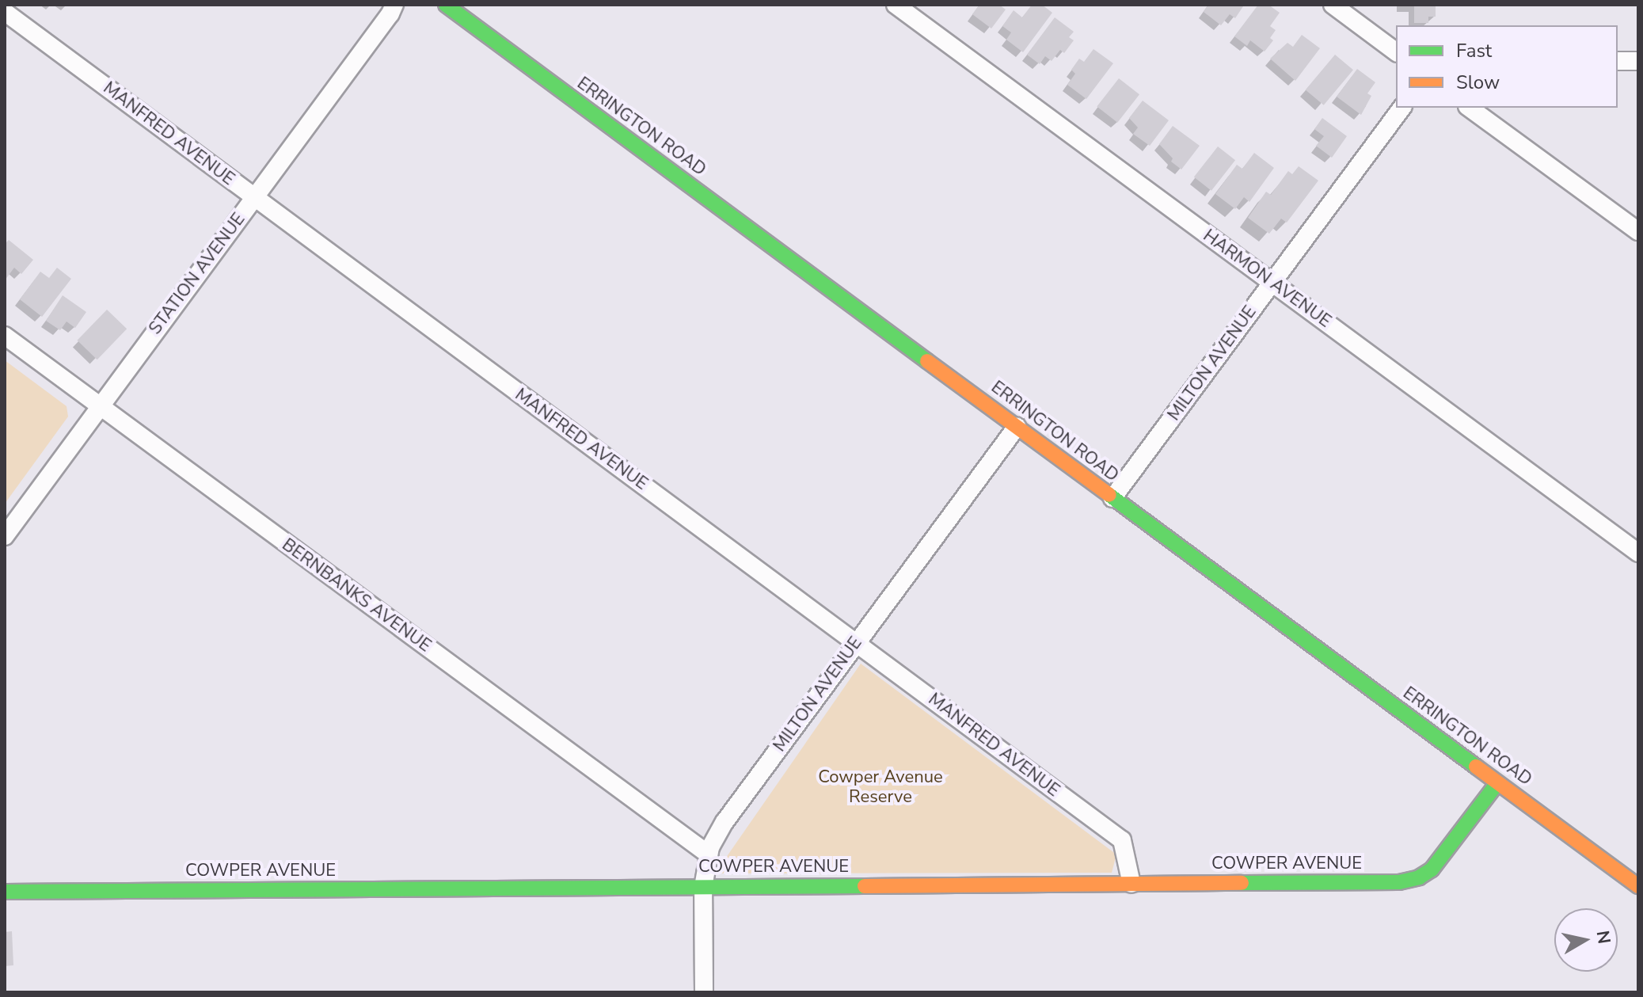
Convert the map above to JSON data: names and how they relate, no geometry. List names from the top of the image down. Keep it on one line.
{"streets":{"street":["ERRINGTON ROAD","MANFRED AVENUE","STATION AVENUE","HARMON AVENUE","MILTON AVENUE","BERNBANKS AVENUE","COWPER AVENUE"]},"crossings":[["ERRINGTON ROAD","MILTON AVENUE"],["ERRINGTON ROAD","COWPER AVENUE"],["MANFRED AVENUE","STATION AVENUE"],["MANFRED AVENUE","MILTON AVENUE"],["MANFRED AVENUE","COWPER AVENUE"],["STATION AVENUE","BERNBANKS AVENUE"],["HARMON AVENUE","MILTON AVENUE"],["MILTON AVENUE","BERNBANKS AVENUE"],["MILTON AVENUE","COWPER AVENUE"]],"parks":["Cowper Avenue Reserve"],"legend":["Fast","Slow"],"north":"right"}
